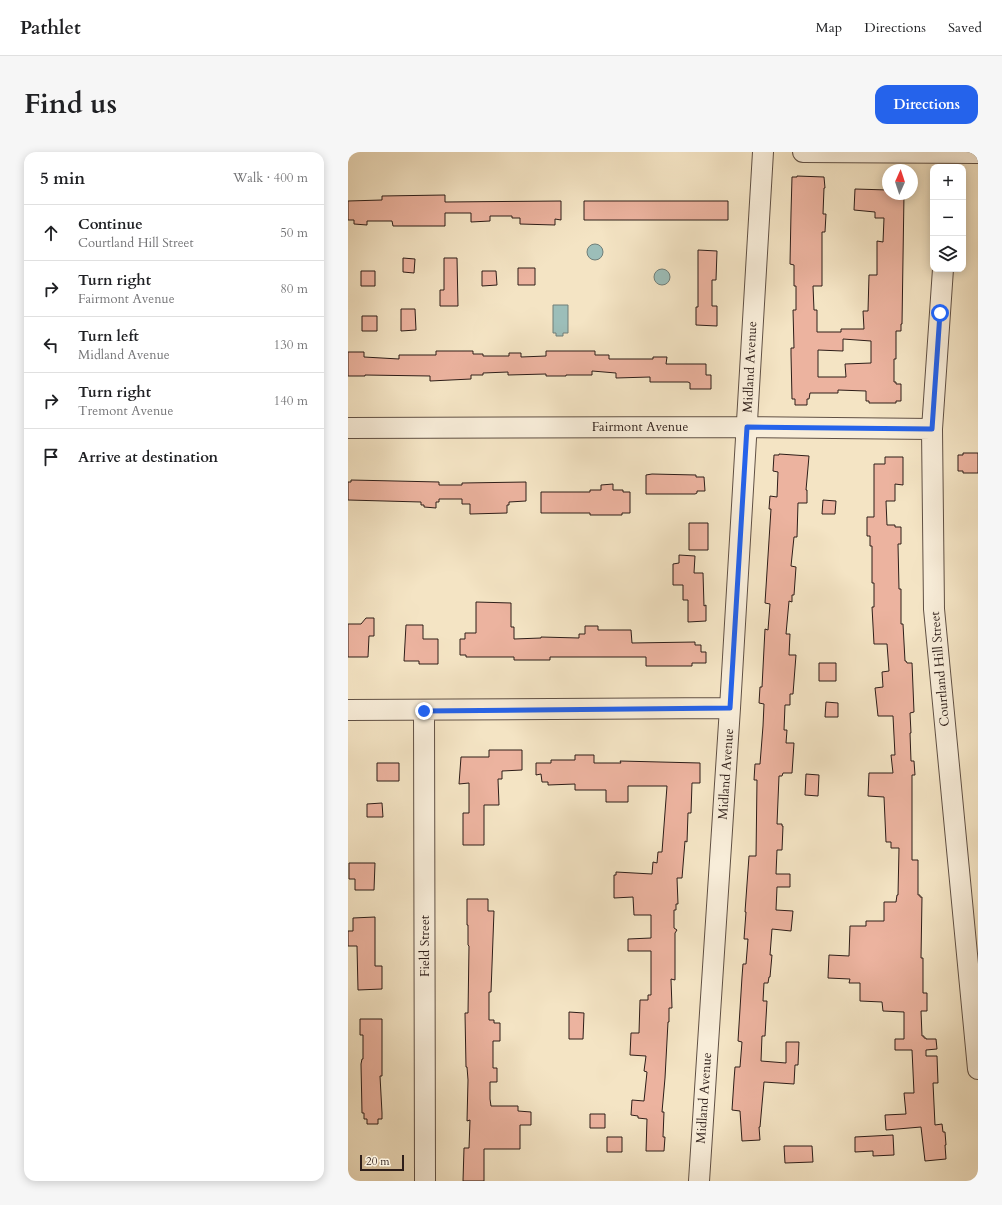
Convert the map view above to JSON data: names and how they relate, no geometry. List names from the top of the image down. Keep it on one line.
{"streets":{"street":["Midland Avenue","Fairmont Avenue","Courtland Hill Street","Field Street"]},"crossings":[["Midland Avenue","Fairmont Avenue"],["Fairmont Avenue","Courtland Hill Street"]],"scale_bar":"20 m","north":"top","page":{"header":"Pathlet","nav":["Map","Directions","Saved"],"title":"Find us","buttons":"Directions","heading":["5 min","Walk · 400 m"],"map_buttons":["+","−"],"list":[["Continue","Courtland Hill Street","50 m"],["Turn right","Fairmont Avenue","80 m"],["Turn left","Midland Avenue","130 m"],["Turn right","Tremont Avenue","140 m"],"Arrive at destination"],"scale":"20 m"}}
